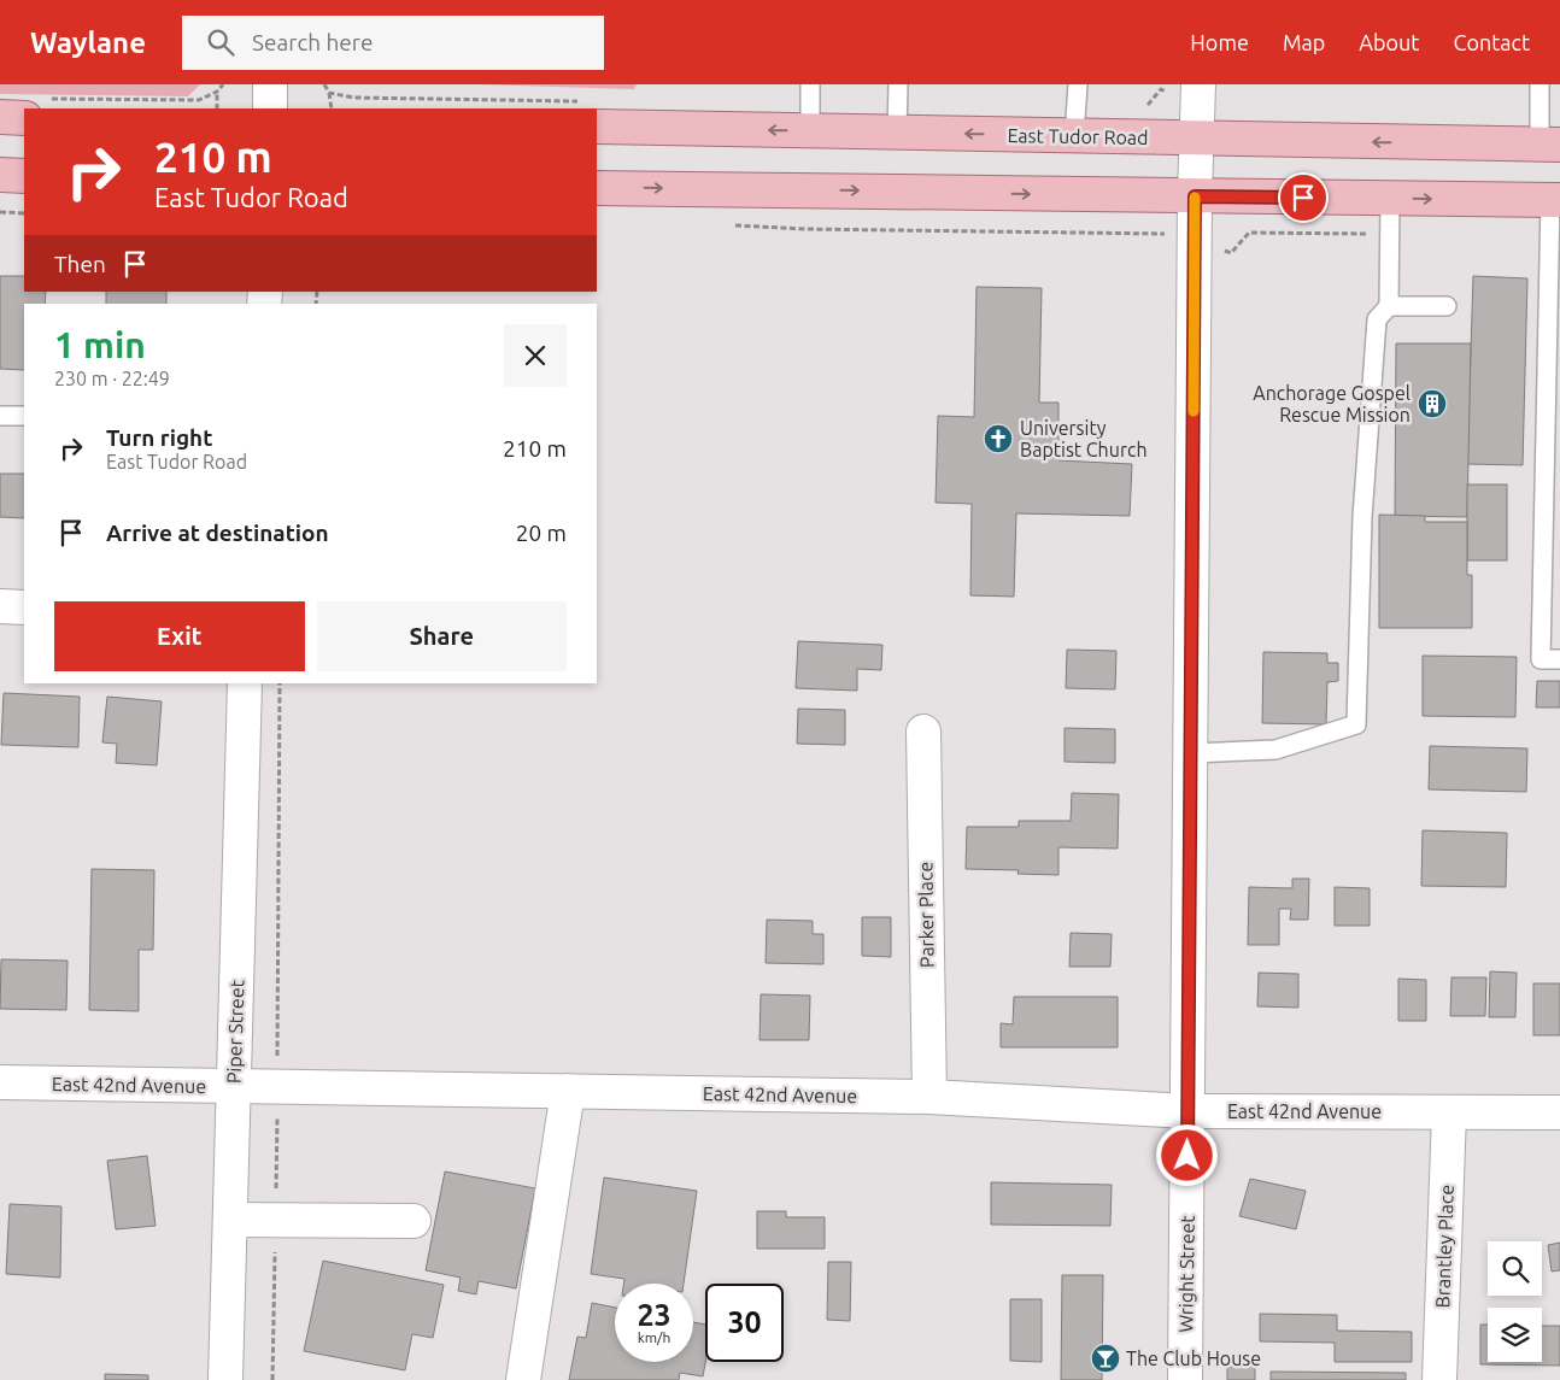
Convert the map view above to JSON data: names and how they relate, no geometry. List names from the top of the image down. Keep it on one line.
{"streets":{"main road":["East Tudor Road"],"street":["Parker Place","Piper Street","East 42nd Avenue","Brantley Place","Wright Street"]},"crossings":[["East Tudor Road","Wright Street"],["Parker Place","East 42nd Avenue"],["Piper Street","East 42nd Avenue"],["East 42nd Avenue","Brantley Place"],["East 42nd Avenue","Wright Street"]],"places":{"building":["Anchorage Gospel Rescue Mission"],"church":["University Baptist Church"],"bar":["The Club House"]},"page":{"header":"Waylane","search":"Search here","nav":["Home","Map","About","Contact"],"turn":["210 m","East Tudor Road"],"then":"Then","heading":["1 min","230 m · 22:49"],"list":[{"name":"Turn right","note":"East Tudor Road","value":"210 m"},{"name":"Arrive at destination","value":"20 m"}],"buttons":["Exit","Share"],"speed":"23 km/h","limit":"30"}}
